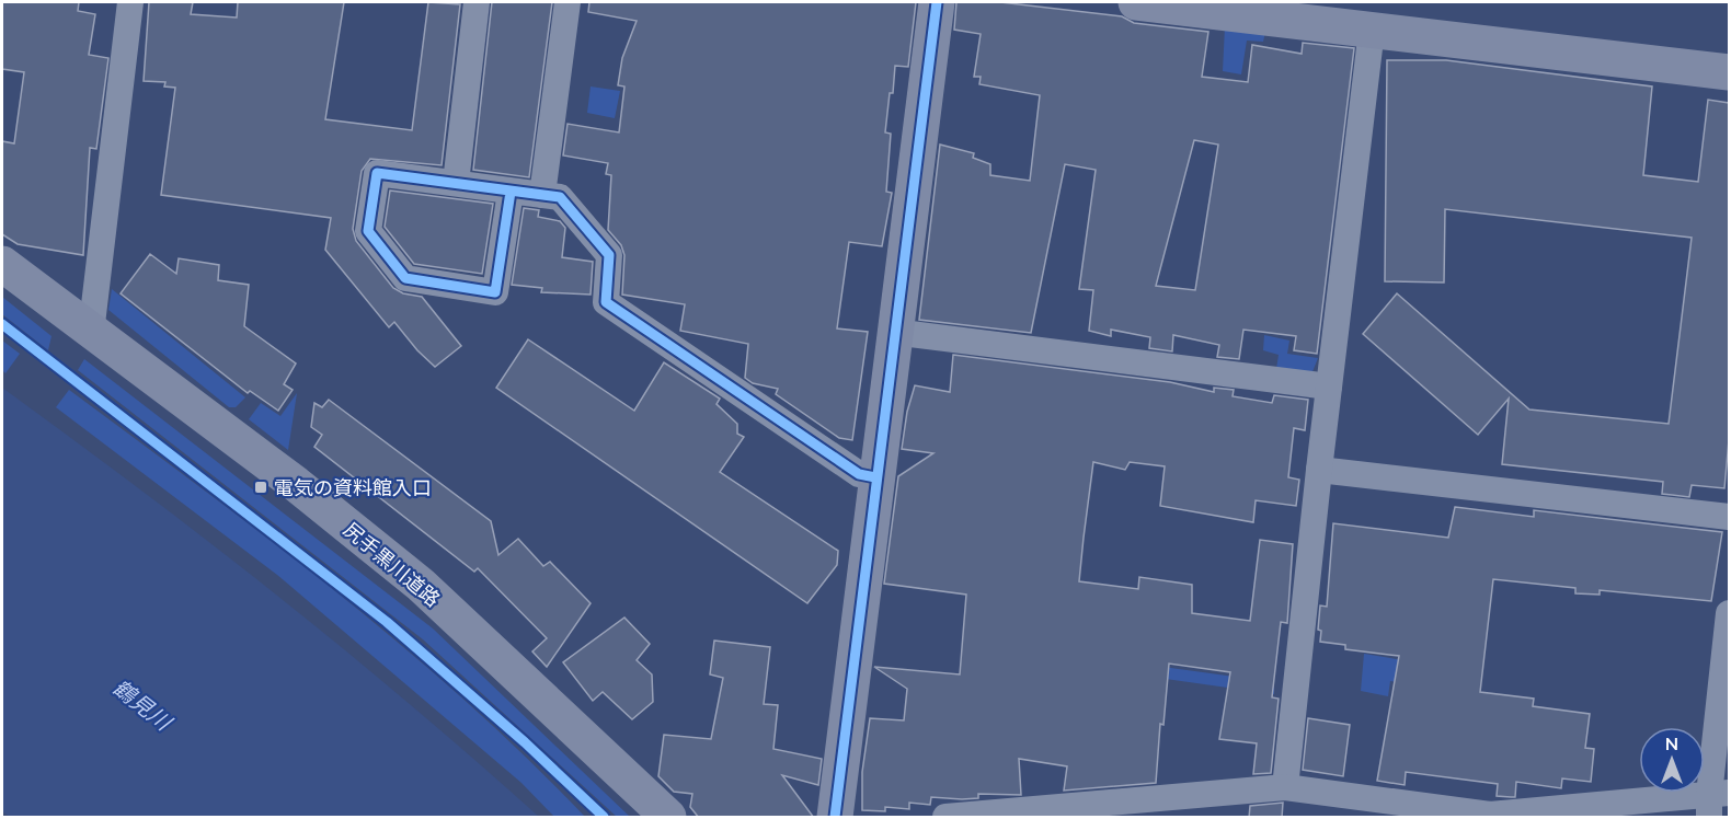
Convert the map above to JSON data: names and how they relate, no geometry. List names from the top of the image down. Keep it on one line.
{"streets":{"street":["尻手黒川道路"]},"water":["鶴見川"],"places":{"transit":["電気の資料館入口"]},"north":"top"}
